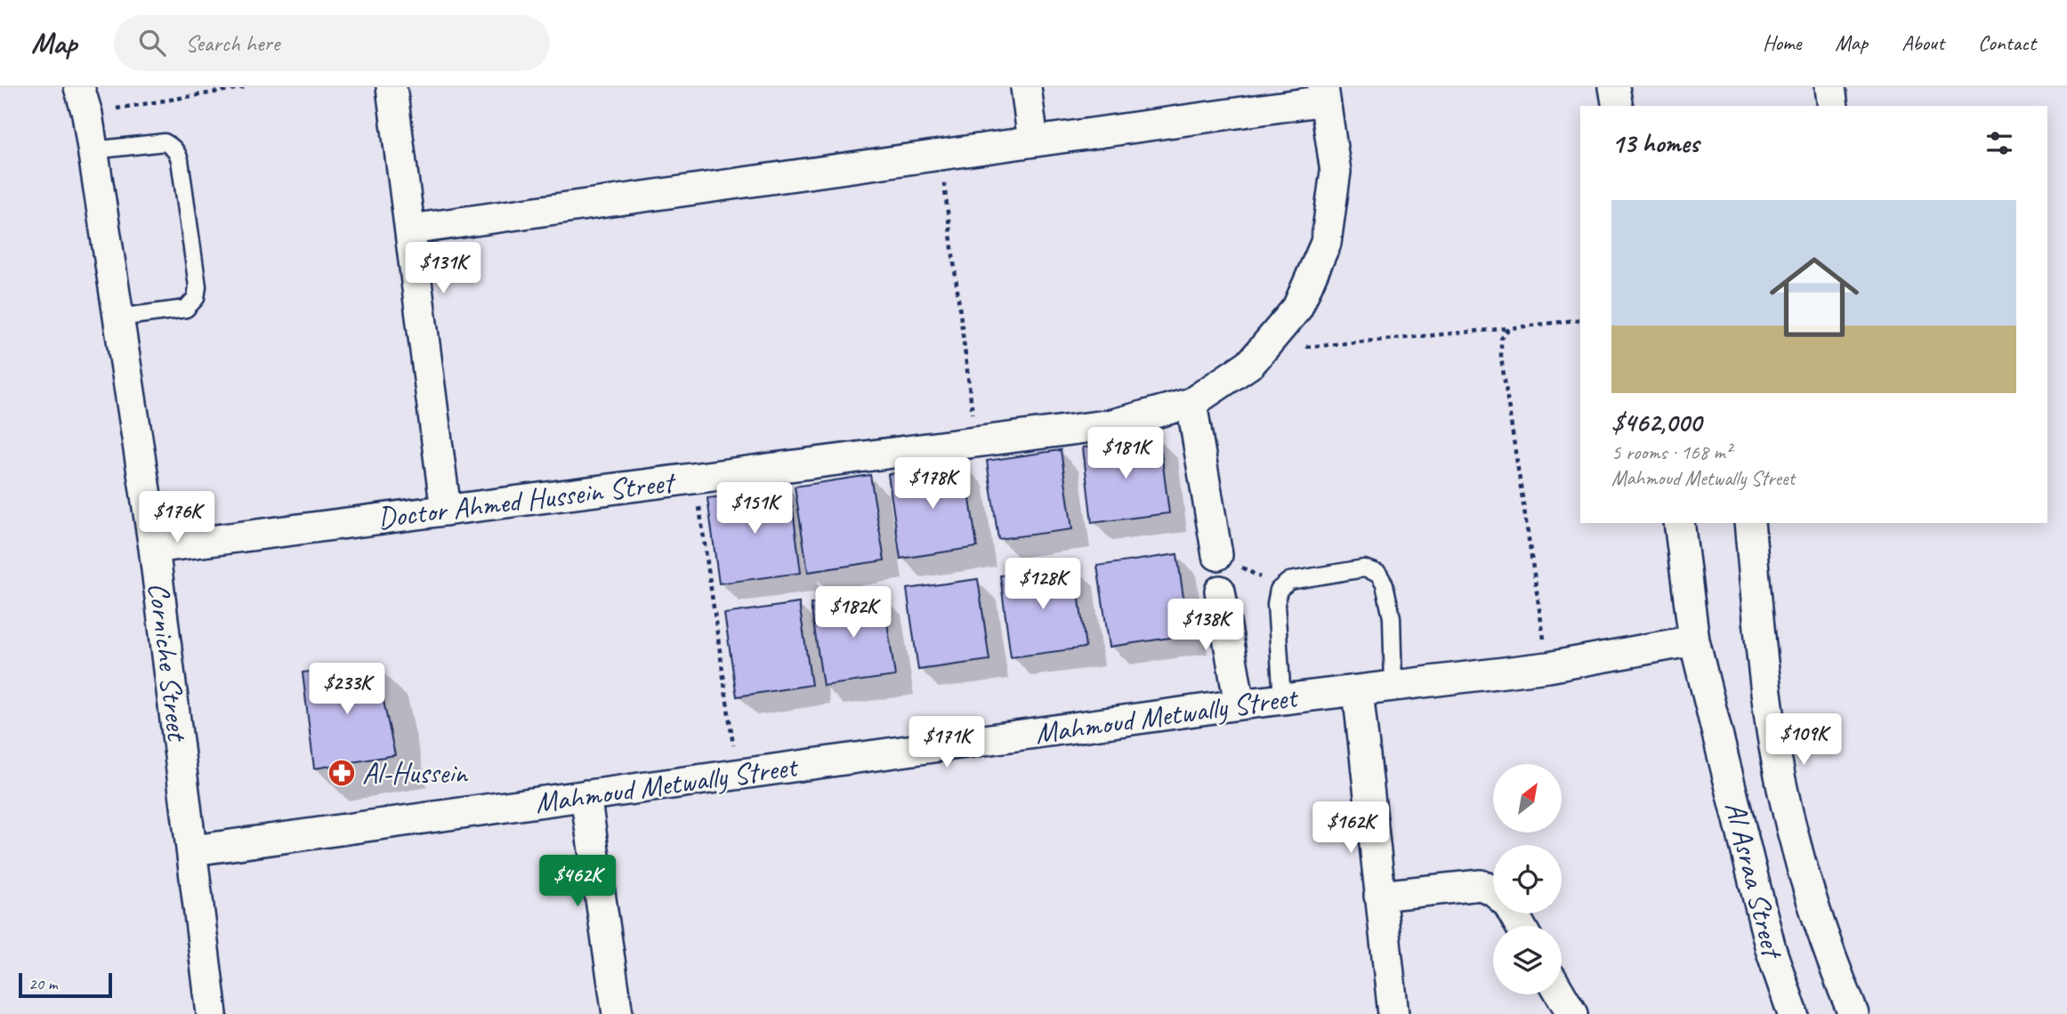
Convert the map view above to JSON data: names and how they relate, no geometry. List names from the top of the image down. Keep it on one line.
{"streets":{"street":["Doctor Ahmed Hussein Street","Corniche Street","Mahmoud Metwally Street","Al Asraa Street"]},"crossings":[["Doctor Ahmed Hussein Street","Corniche Street"],["Corniche Street","Mahmoud Metwally Street"],["Mahmoud Metwally Street","Al Asraa Street"]],"places":{"pharmacy":["Al-Hussein"]},"scale_bar":"20 m","north":"top right","page":{"header":"Map","search":"Search here","nav":["Home","Map","About","Contact"],"heading":"13 homes","list":[{"name":"$462,000","note":"5 rooms · 168 m² · Mahmoud Metwally Street"}],"price":["$131K","$181K","$178K","$151K","$176K","$128K","$182K","$138K","$233K","$109K","$171K","$162K","$462K"],"scale":"20 m"}}
